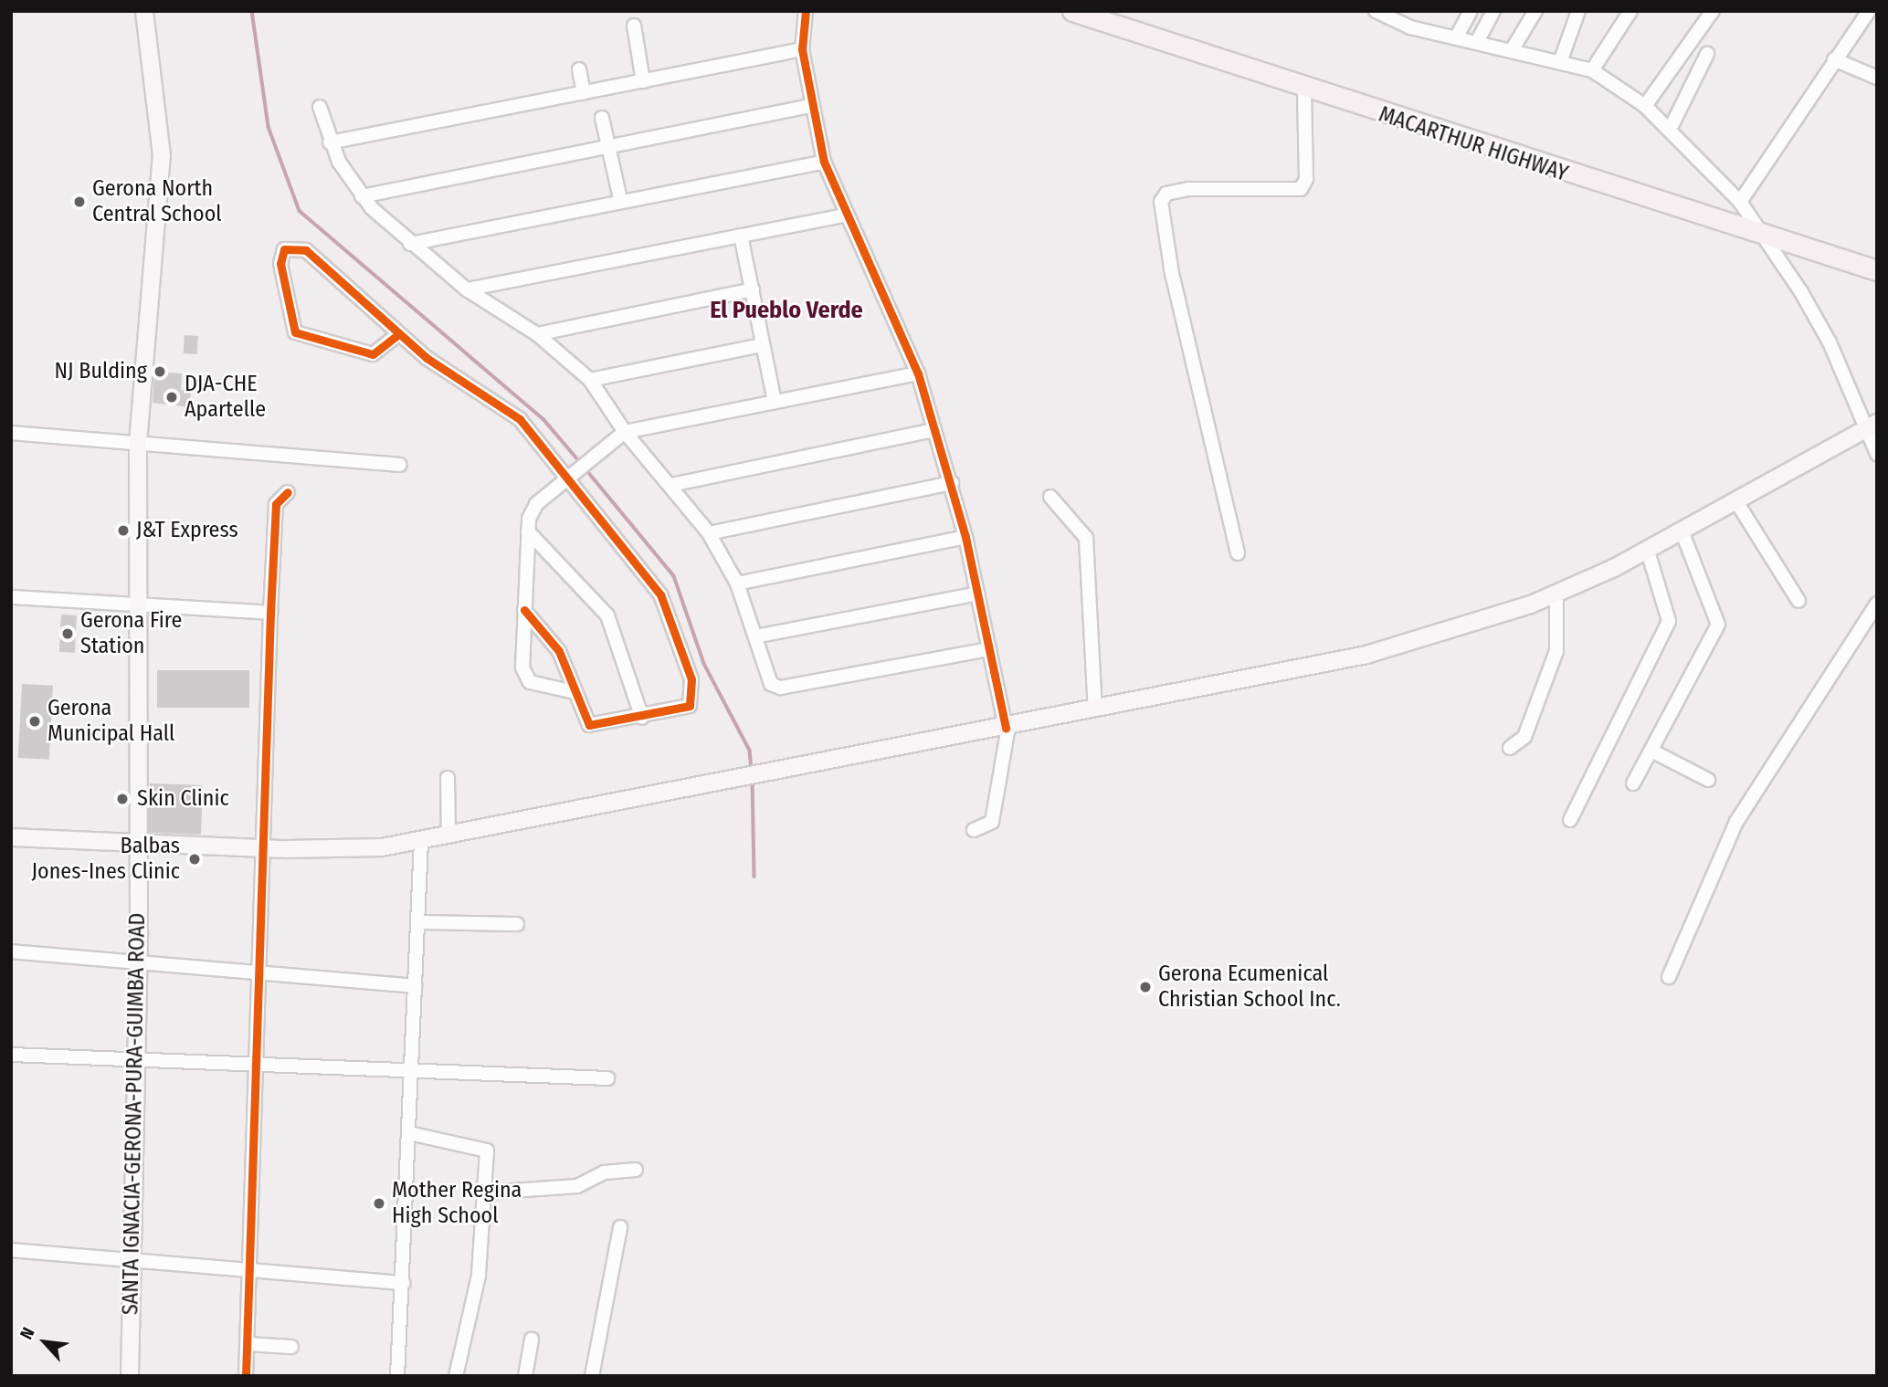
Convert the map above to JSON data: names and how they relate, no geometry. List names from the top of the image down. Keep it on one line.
{"streets":{"highway":["MACARTHUR HIGHWAY"],"main road":["SANTA IGNACIA-GERONA-PURA-GUIMBA ROAD"]},"districts":["El Pueblo Verde"],"places":["Gerona North Central School","NJ Bulding","DJA-CHE Apartelle","J&T Express","Gerona Fire Station","Gerona Municipal Hall","Skin Clinic","Balbas Jones-Ines Clinic","Gerona Ecumenical Christian School Inc.","Mother Regina High School"],"north":"top left"}
